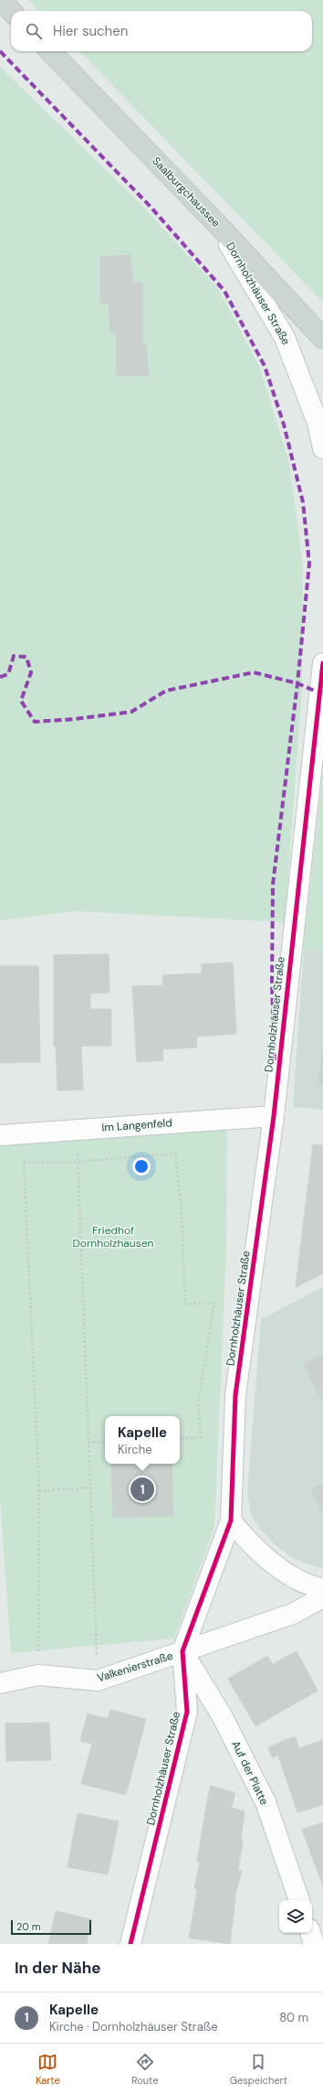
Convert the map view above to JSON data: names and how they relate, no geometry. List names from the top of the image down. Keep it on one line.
{"streets":{"main road":["Saalburgchaussee"],"street":["Dornholzhäuser Straße","Im Langenfeld","Valkenierstraße","Auf der Platte"]},"crossings":[["Saalburgchaussee","Dornholzhäuser Straße"],["Dornholzhäuser Straße","Im Langenfeld"],["Dornholzhäuser Straße","Valkenierstraße"],["Dornholzhäuser Straße","Auf der Platte"],["Valkenierstraße","Auf der Platte"]],"parks":["Friedhof Dornholzhausen"],"scale_bar":"20 m","page":{"search":"Hier suchen","popup":["Kapelle","Kirche"],"pins":"1","scale":"20 m","heading":"In der Nähe","list":[{"mark":"1","name":"Kapelle","note":"Kirche · Dornholzhäuser Straße","value":"80 m"}],"nav":["Karte","Route","Gespeichert"]}}
